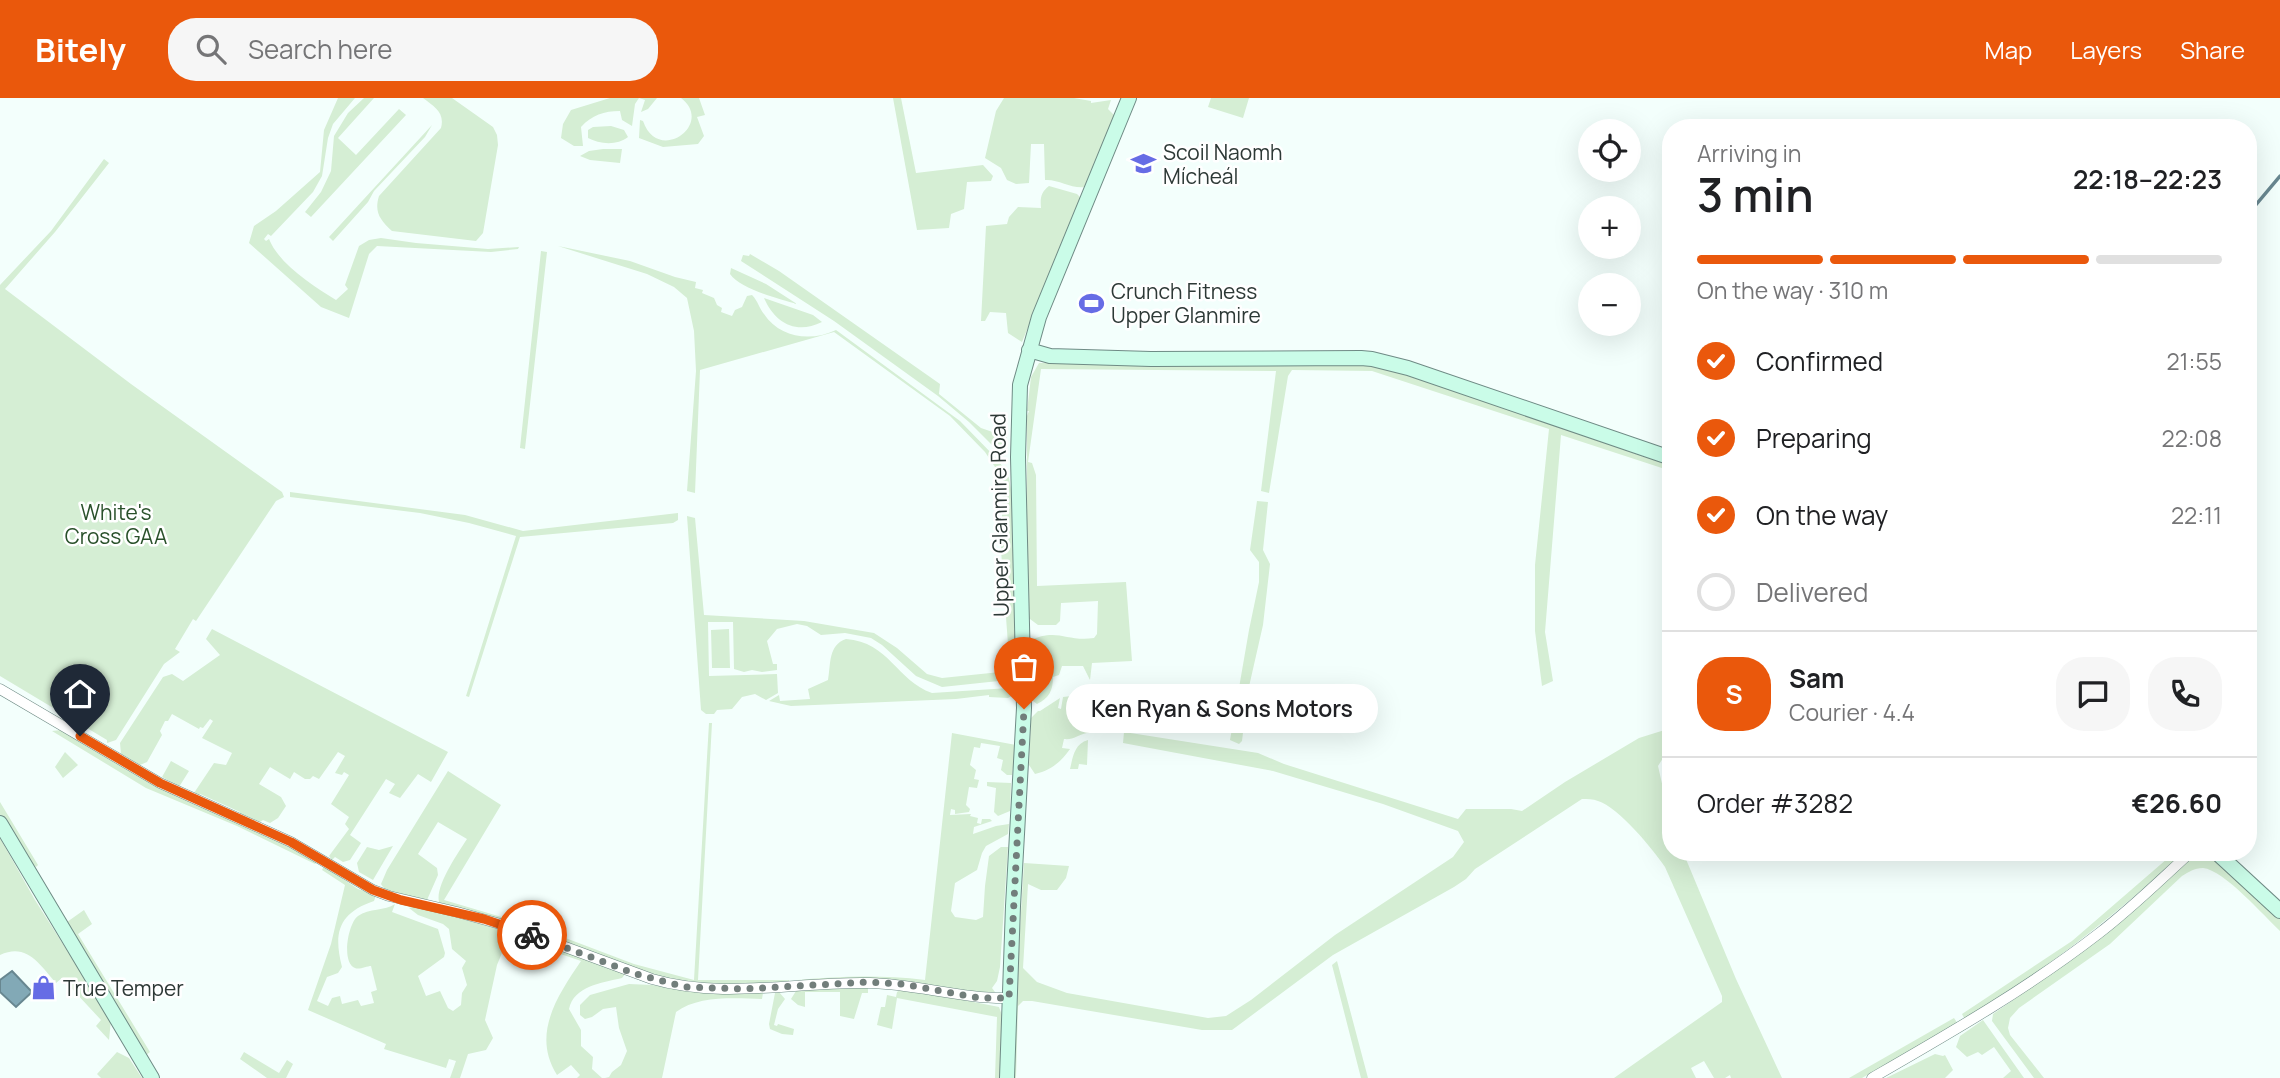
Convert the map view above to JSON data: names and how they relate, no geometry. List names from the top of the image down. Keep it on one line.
{"streets":{"main road":["Upper Glanmire Road"]},"parks":["White's Cross GAA"],"places":{"school or university":["Scoil Naomh Mícheál"],"sports":["Crunch Fitness Upper Glanmire"],"other":["Ken Ryan & Sons Motors"],"shop":["True Temper"]},"page":{"header":"Bitely","search":"Search here","nav":["Map","Layers","Share"],"map_buttons":["+","−"],"heading":["3 min","Arriving in","22:18–22:23"],"panel":["Sam","Courier · 4.4","Order #3282","€26.60"],"bar":"On the way · 310 m","list":[["Confirmed","21:55"],["Preparing","22:08"],["On the way","22:11"],"Delivered"],"round":"S","bubble":"Ken Ryan & Sons Motors"}}
